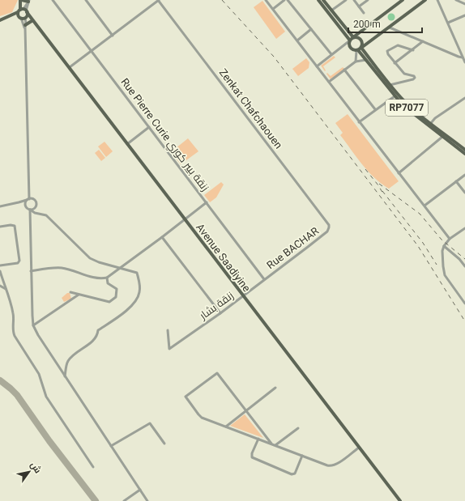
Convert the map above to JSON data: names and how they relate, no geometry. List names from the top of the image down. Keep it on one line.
{"streets":{"main road":["RP7077","Avenue Saadiyine"],"street":["Zenkat Chafchaouen","Rue Pierre Curie زنقة بيير كوري","Rue BACHAR","زنقة بشار"]},"crossings":[["Zenkat Chafchaouen","Rue BACHAR"],["Rue Pierre Curie زنقة بيير كوري","Rue BACHAR"],["Rue Pierre Curie زنقة بيير كوري","زنقة بشار"],["Rue BACHAR","زنقة بشار"],["Avenue Saadiyine","زنقة بشار"]],"scale_bar":"200 m","north":"top right"}
